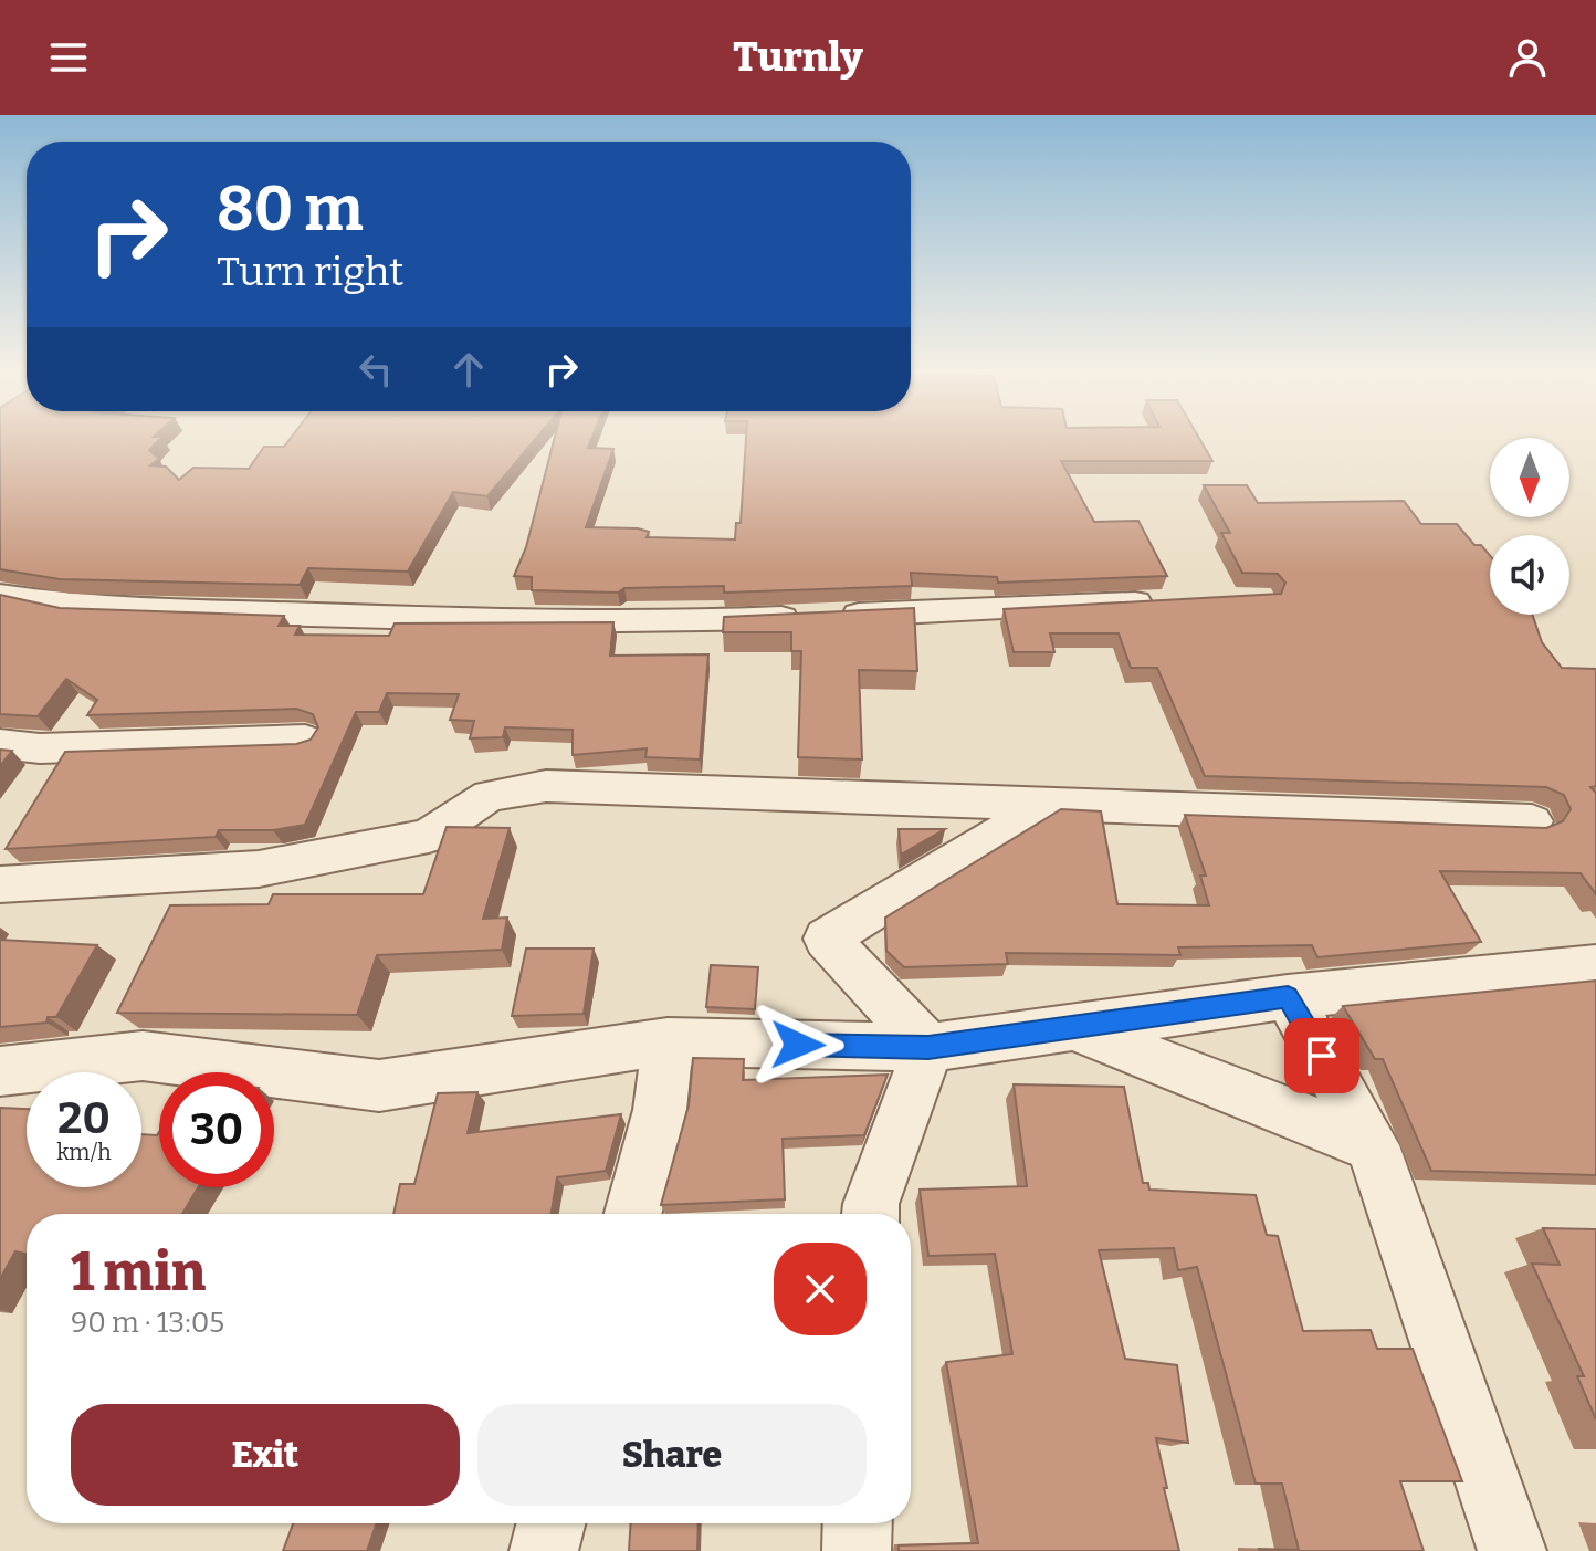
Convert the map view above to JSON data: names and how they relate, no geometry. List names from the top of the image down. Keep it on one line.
{"north":"bottom","page":{"header":"Turnly","turn":["80 m","Turn right"],"speed":"20 km/h","limit":"30","heading":["1 min","90 m · 13:05"],"buttons":["Exit","Share"]}}
